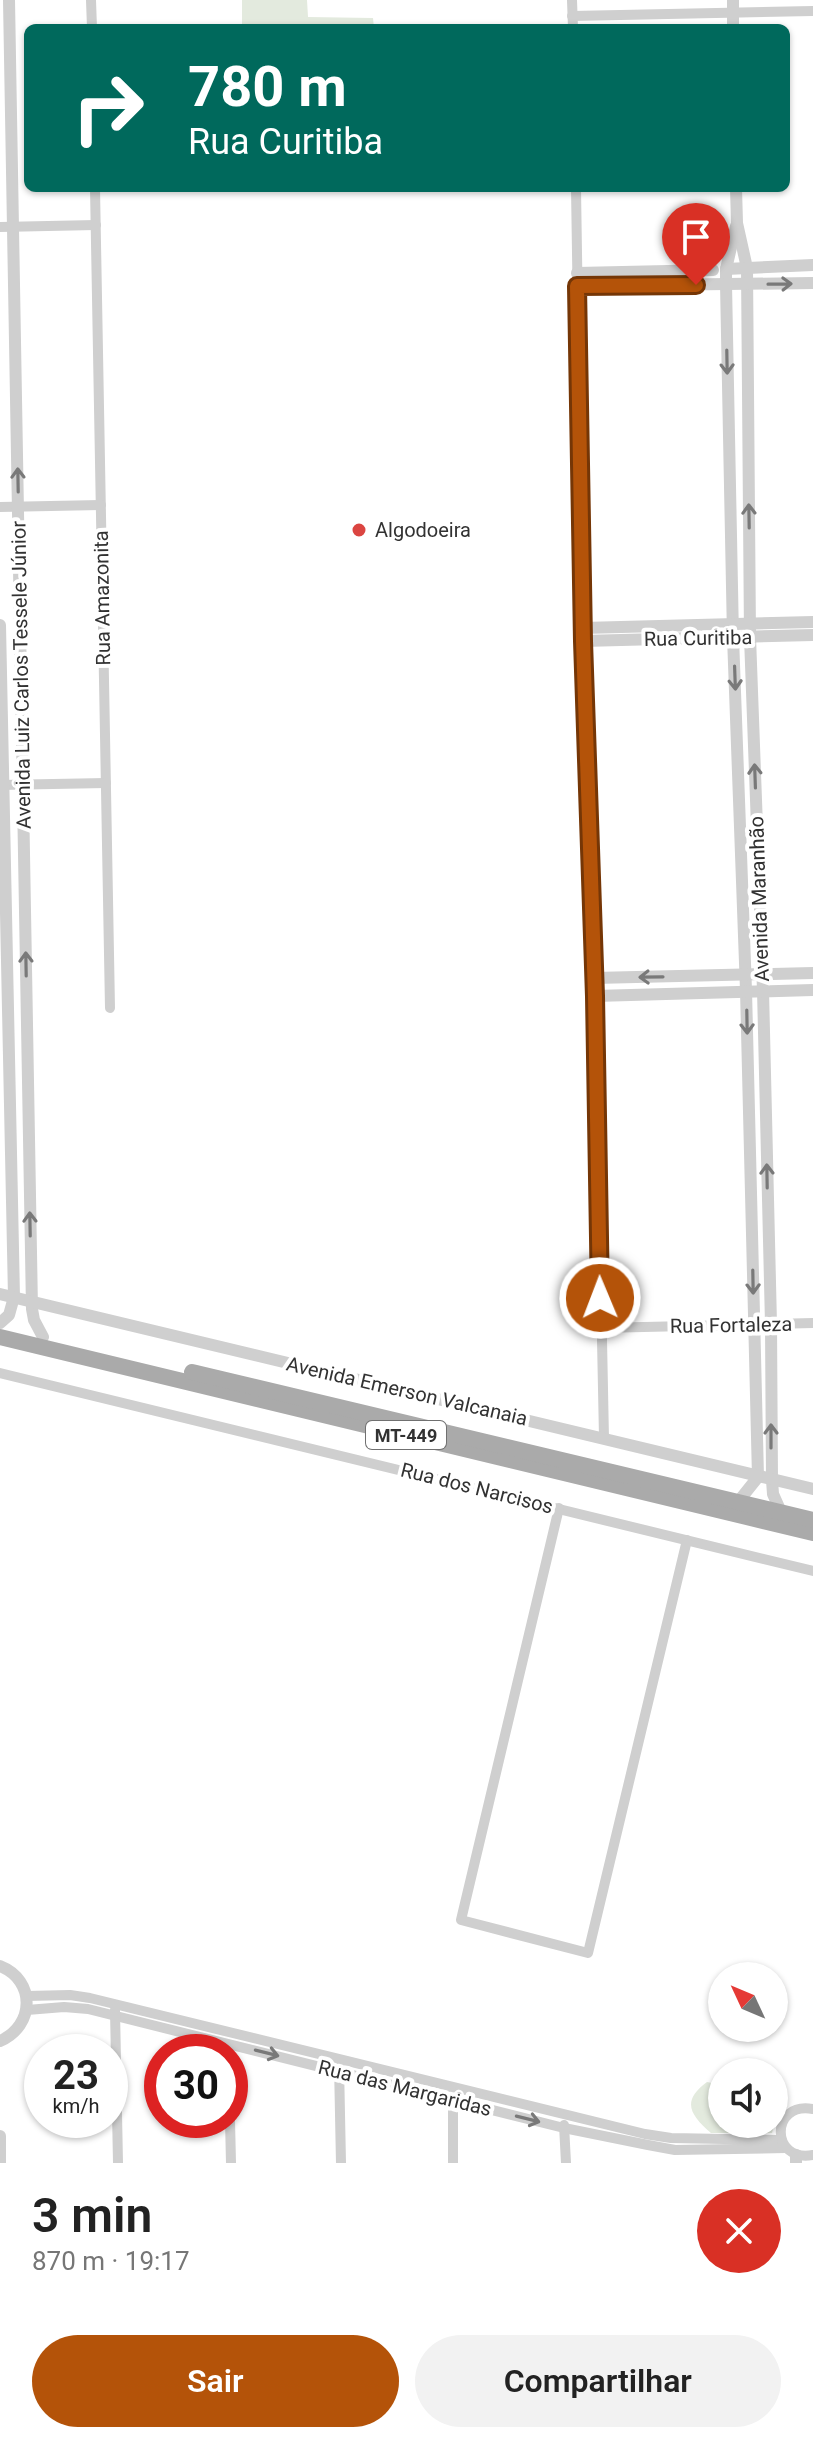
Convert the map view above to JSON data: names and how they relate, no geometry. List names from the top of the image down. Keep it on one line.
{"streets":{"main road":["MT-449"],"street":["Rua Amazonita","Rua Curitiba","Avenida Luiz Carlos Tessele Júnior","Avenida Maranhão","Rua Fortaleza","Avenida Emerson Valcanaia","Rua dos Narcisos","Rua das Margaridas"]},"crossings":[["Rua Curitiba","Avenida Maranhão"],["Avenida Luiz Carlos Tessele Júnior","Avenida Emerson Valcanaia"],["Avenida Luiz Carlos Tessele Júnior","MT-449"],["Avenida Maranhão","Rua Fortaleza"],["Avenida Maranhão","Avenida Emerson Valcanaia"],["Avenida Maranhão","MT-449"]],"places":["Algodoeira"],"north":"top left","page":{"turn":["780 m","Rua Curitiba"],"speed":"23 km/h","limit":"30","heading":["3 min","870 m · 19:17"],"buttons":["Sair","Compartilhar"]}}
